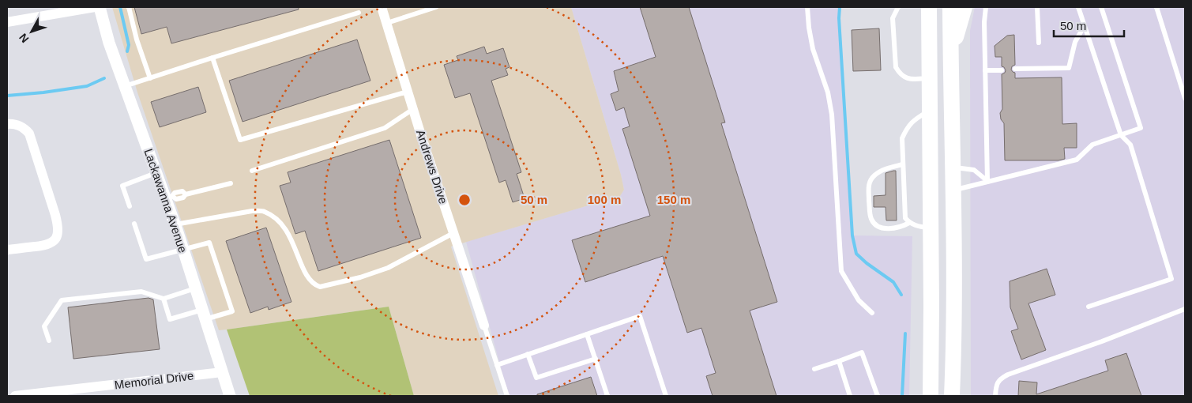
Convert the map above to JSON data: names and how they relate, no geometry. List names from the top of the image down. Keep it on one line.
{"streets":{"street":["Andrews Drive","Lackawanna Avenue","Memorial Drive"]},"crossings":[["Lackawanna Avenue","Memorial Drive"]],"scale_bar":"50 m","north":"bottom left","rings":["50 m","100 m","150 m"]}
